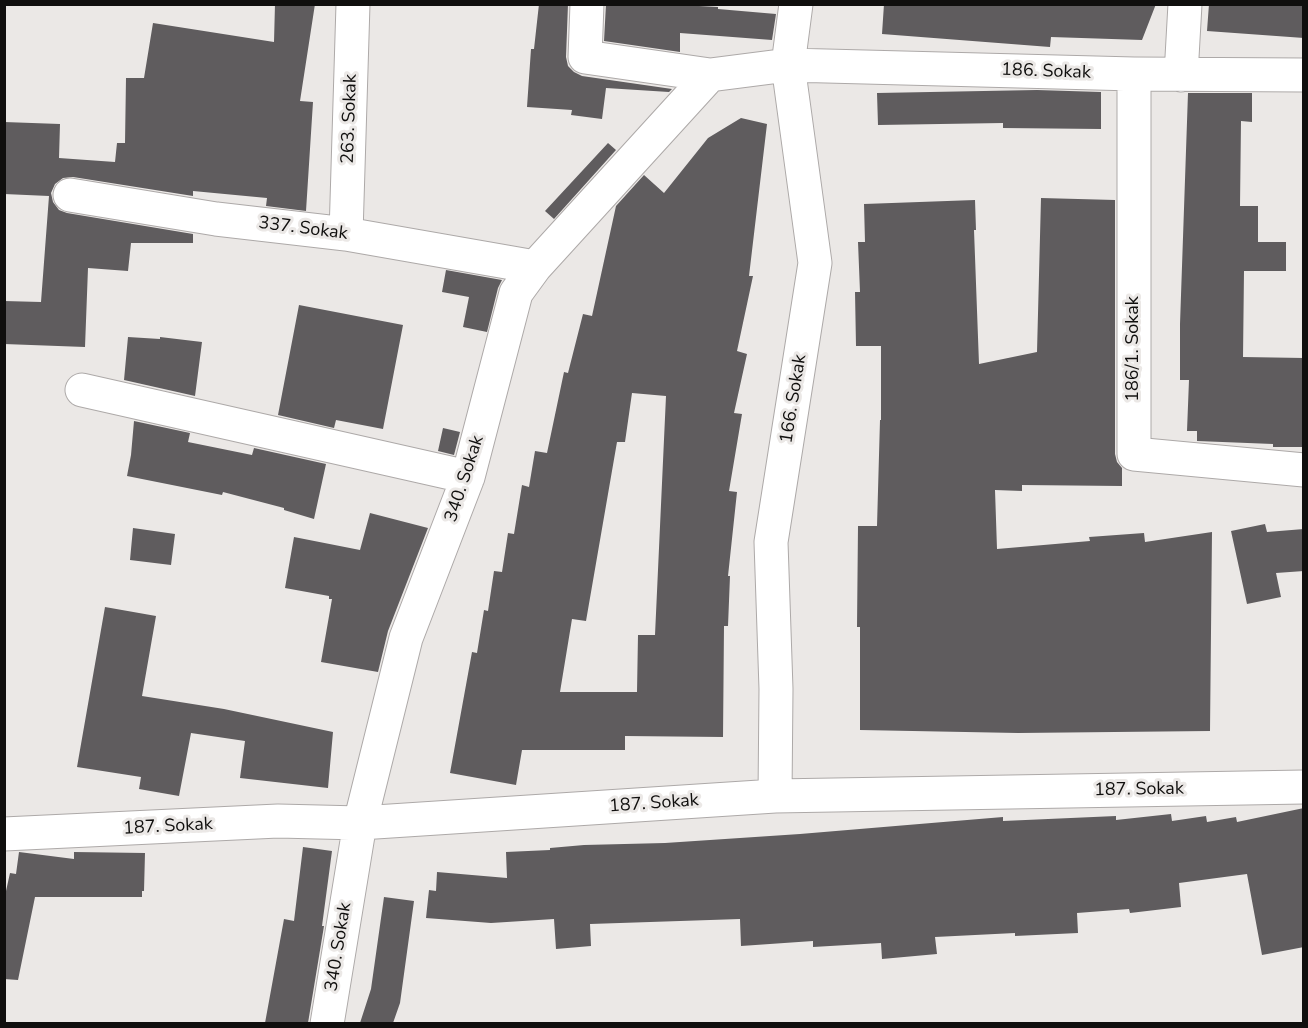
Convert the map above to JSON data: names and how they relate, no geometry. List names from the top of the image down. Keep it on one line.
{"streets":{"street":["186. Sokak","263. Sokak","337. Sokak","186/1. Sokak","166. Sokak","340. Sokak","187. Sokak"]},"crossings":[["186. Sokak","186/1. Sokak"],["186. Sokak","166. Sokak"],["263. Sokak","337. Sokak"],["337. Sokak","340. Sokak"],["166. Sokak","187. Sokak"],["340. Sokak","187. Sokak"]]}
